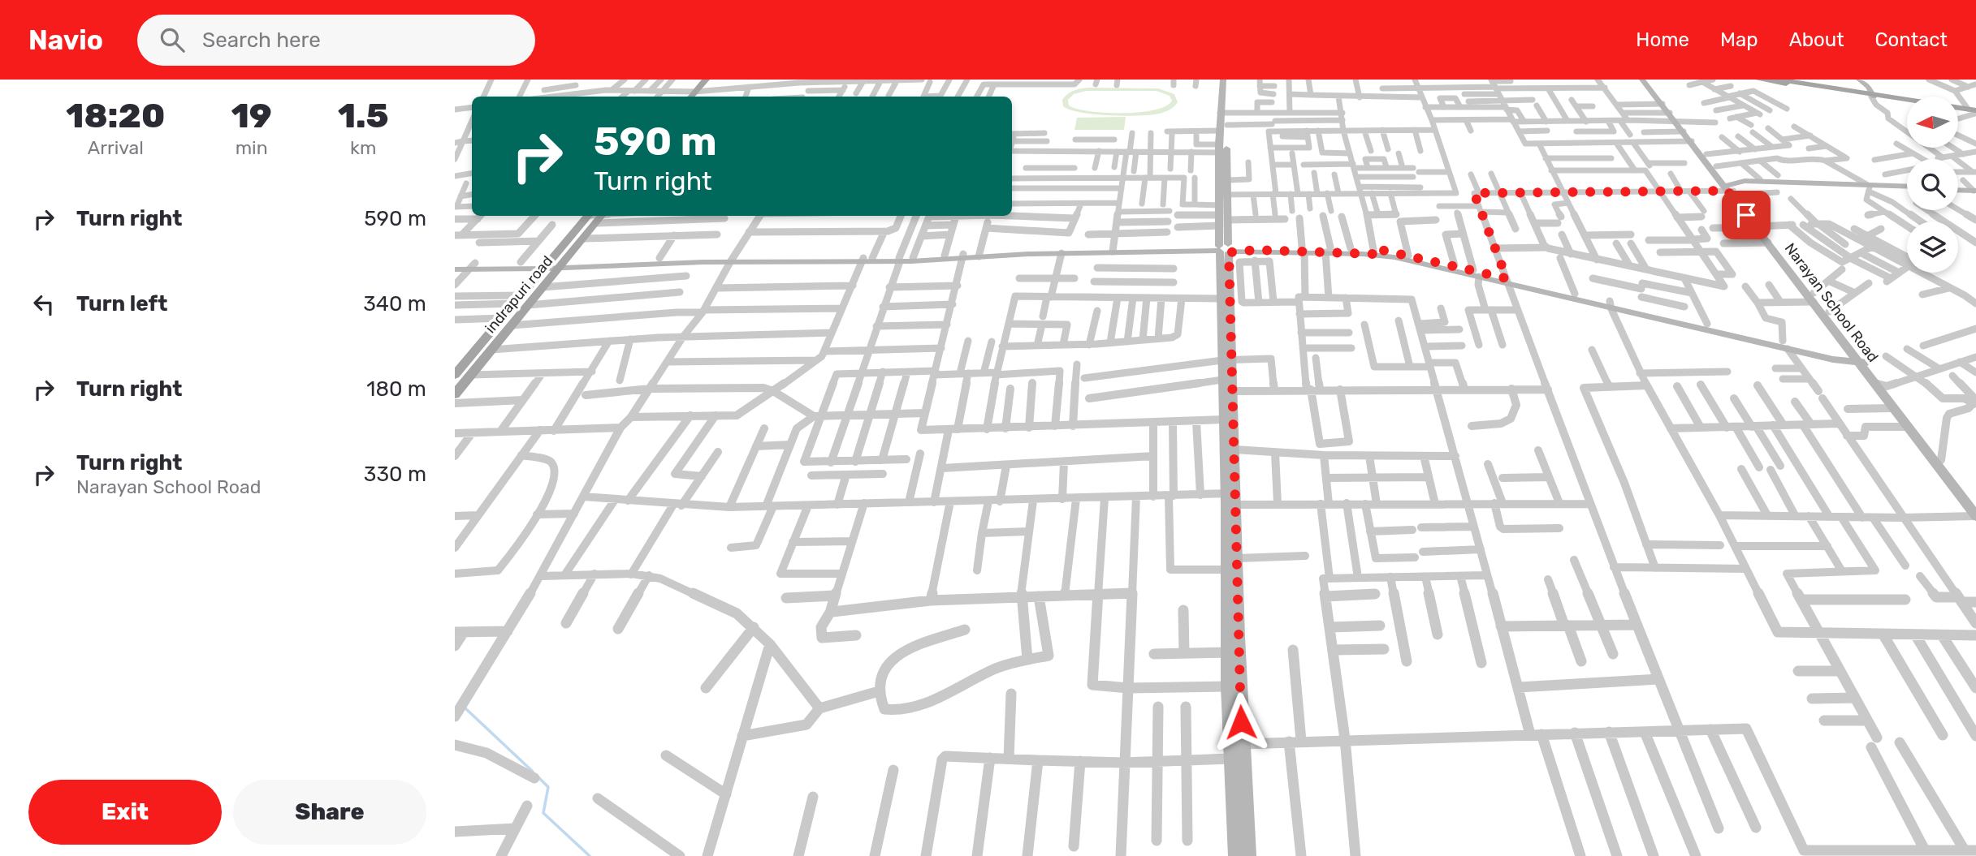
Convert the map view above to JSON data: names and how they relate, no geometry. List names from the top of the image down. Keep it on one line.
{"streets":{"main road":["indrapuri road"],"street":["Narayan School Road"]},"north":"left","page":{"header":"Navio","search":"Search here","nav":["Home","Map","About","Contact"],"eta":["18:20","Arrival","19","min","1.5","km"],"turn":["590 m","Turn right"],"list":[{"name":"Turn right","value":"590 m"},{"name":"Turn left","value":"340 m"},{"name":"Turn right","value":"180 m"},{"name":"Turn right","note":"Narayan School Road","value":"330 m"}],"buttons":["Exit","Share"]}}
